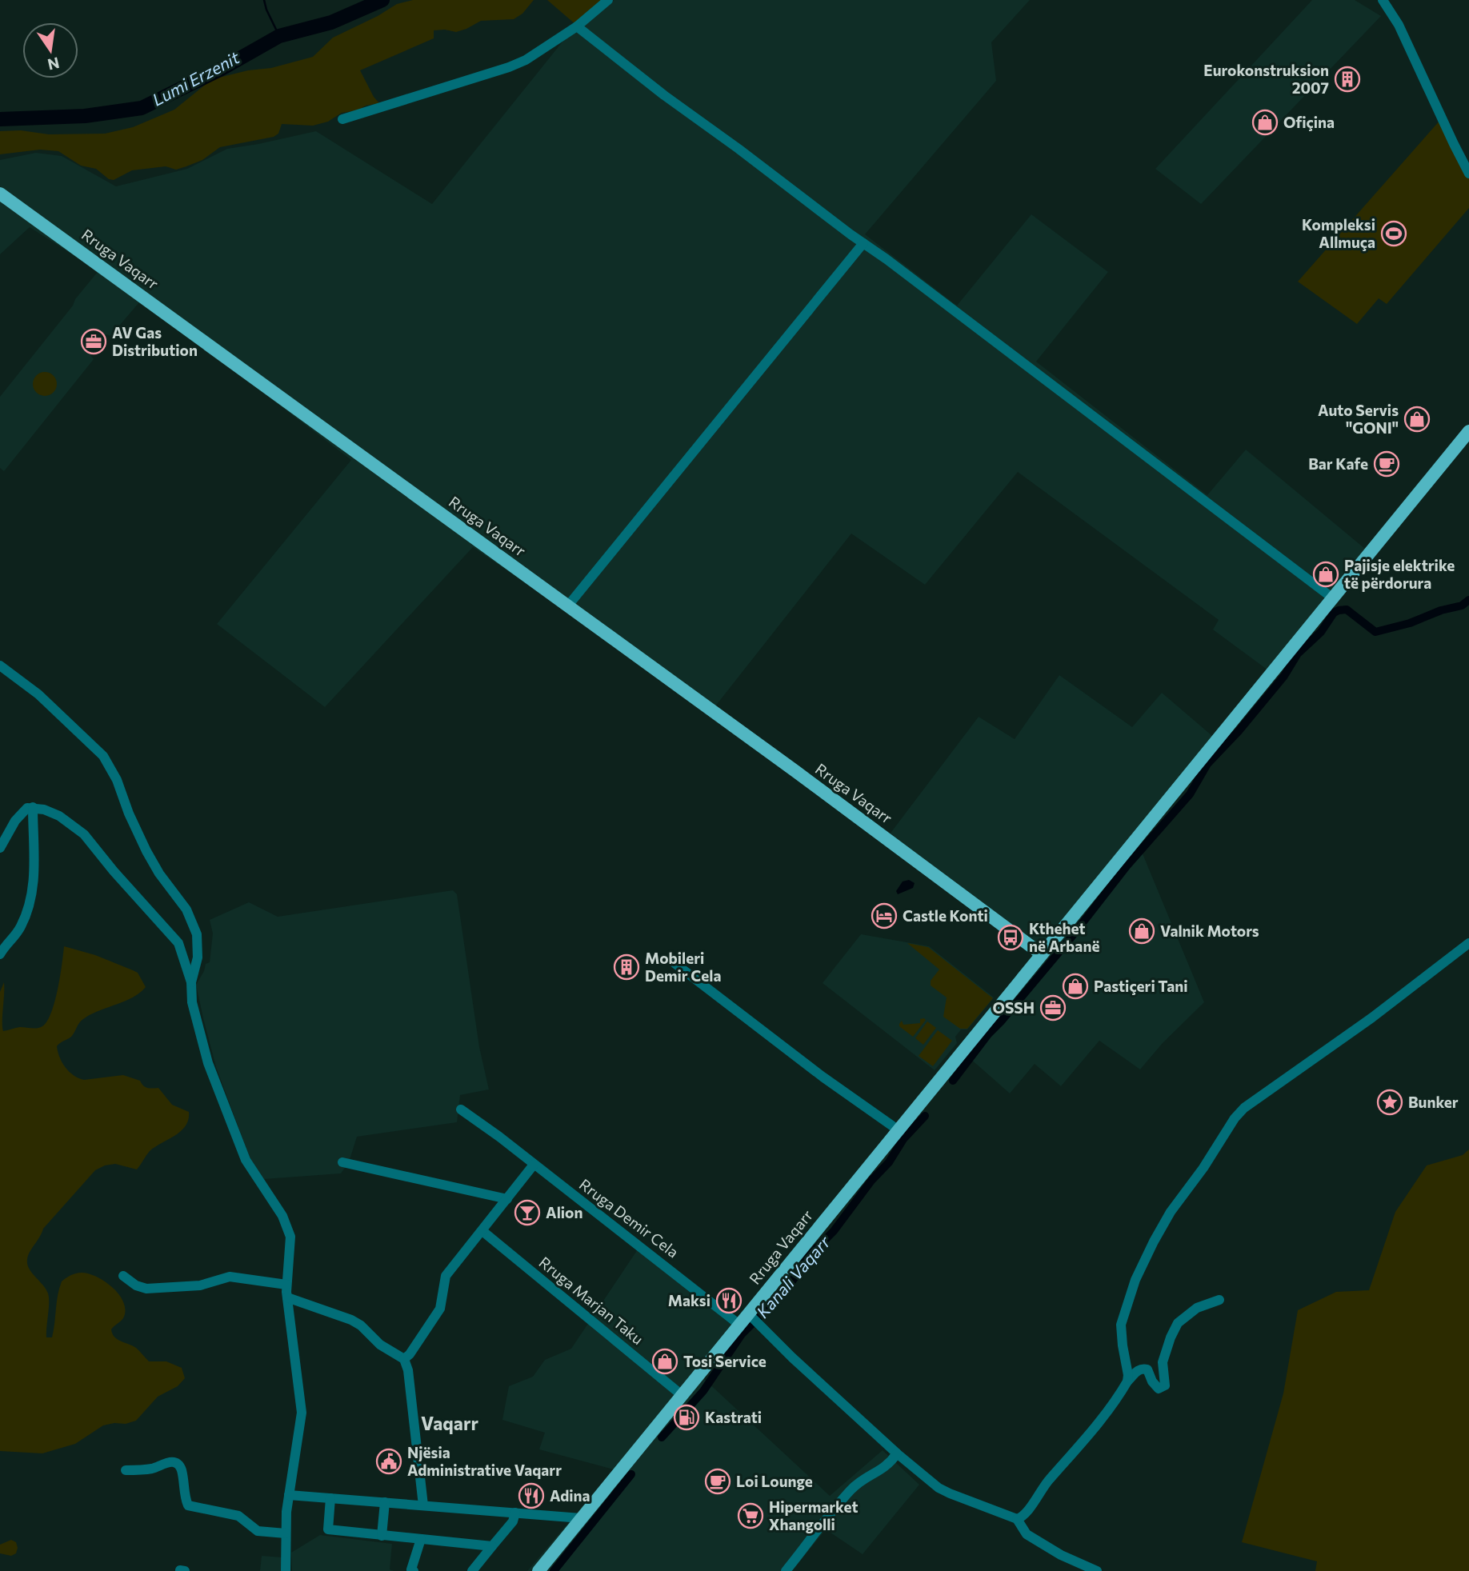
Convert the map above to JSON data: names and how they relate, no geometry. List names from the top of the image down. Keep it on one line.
{"streets":{"main road":["Rruga Vaqarr"],"street":["Rruga Demir Cela","Rruga Marjan Taku"]},"crossings":[["Rruga Vaqarr","Rruga Demir Cela"],["Rruga Vaqarr","Rruga Marjan Taku"]],"districts":["Vaqarr"],"water":["Lumi Erzenit","Kanali Vaqarr"],"places":{"building":["Eurokonstruksion 2007","Mobileri Demir Cela"],"shop":["Ofiçina","Auto Servis \"GONI\"","Pajisje elektrike të përdorura","Valnik Motors","Pastiçeri Tani","Tosi Service"],"sports":["Kompleksi Allmuça"],"office":["AV Gas Distribution","OSSH"],"cafe":["Bar Kafe","Loi Lounge"],"hotel":["Castle Konti"],"bus stop":["Kthehet në Arbanë"],"place":["Bunker"],"bar":["Alion"],"restaurant":["Maksi","Adina"],"fuel station":["Kastrati"],"public building":["Njësia Administrative Vaqarr"],"supermarket":["Hipermarket Xhangolli"]},"north":"bottom"}
